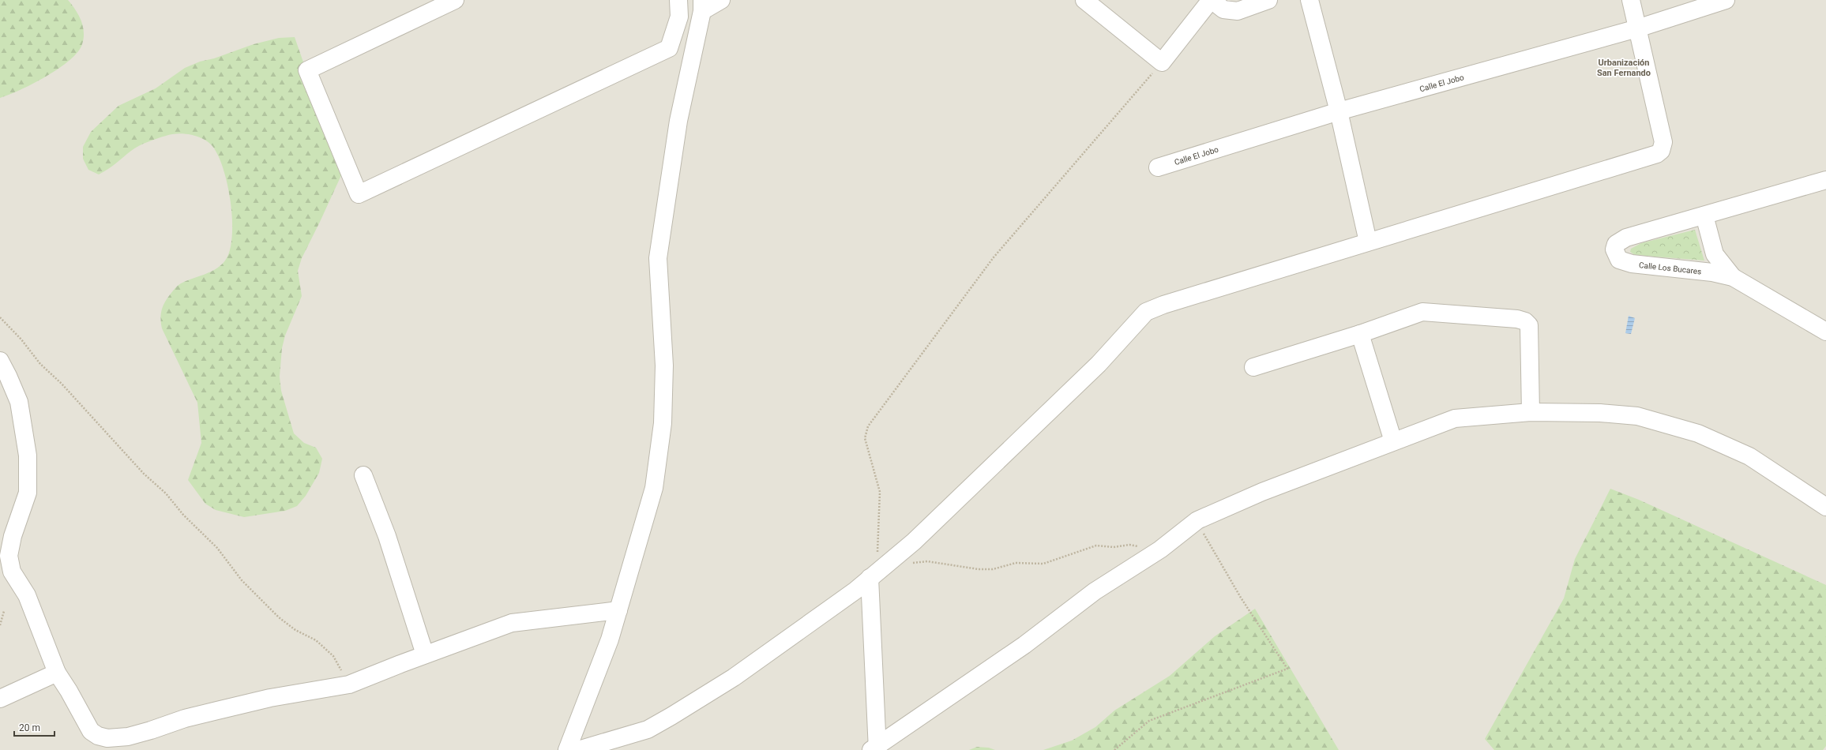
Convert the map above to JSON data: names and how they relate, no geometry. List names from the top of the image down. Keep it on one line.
{"streets":{"street":["Calle El Jobo","Calle Los Bucares"]},"districts":["Urbanización San Fernando"],"scale_bar":"20 m"}
